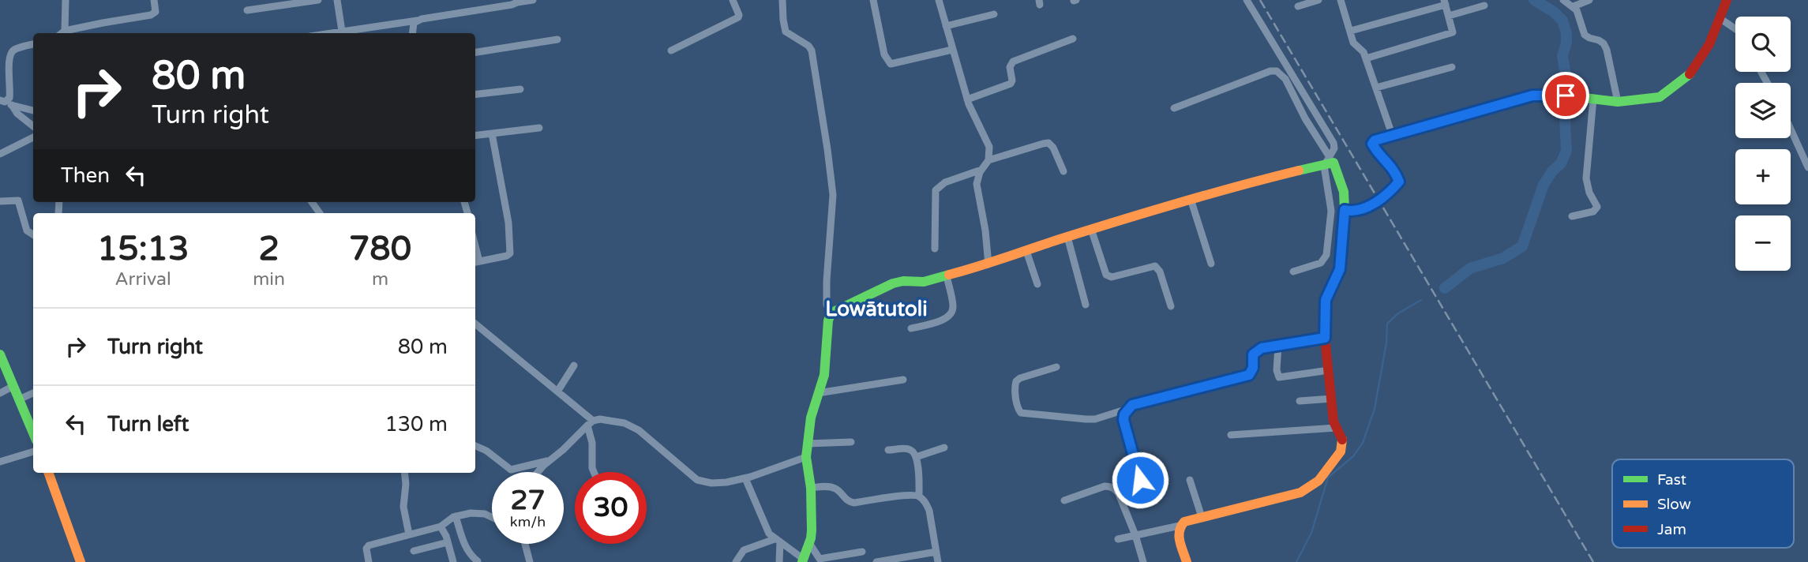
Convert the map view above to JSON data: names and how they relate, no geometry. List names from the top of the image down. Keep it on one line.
{"districts":["Lowātutoli"],"legend":["Fast","Slow","Jam"],"page":{"map_buttons":["+","−"],"turn":["80 m","Turn right"],"then":"Then","eta":["15:13","Arrival","2","min","780","m"],"list":[{"name":"Turn right","value":"80 m"},{"name":"Turn left","value":"130 m"}],"speed":"27 km/h","limit":"30"}}
